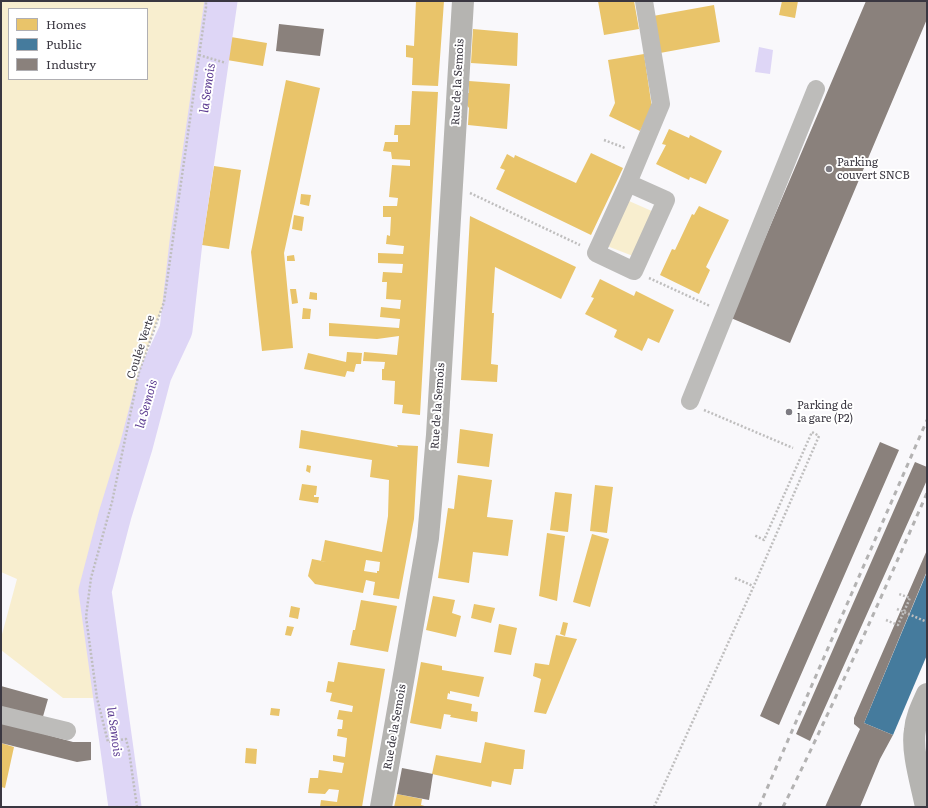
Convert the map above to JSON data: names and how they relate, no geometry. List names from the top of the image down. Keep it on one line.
{"streets":{"main road":["Rue de la Semois"],"path":["Coulée Verte"]},"water":["la Semois"],"places":["Parking couvert SNCB","Parking de la gare (P2)"],"legend":["Homes","Public","Industry"]}
